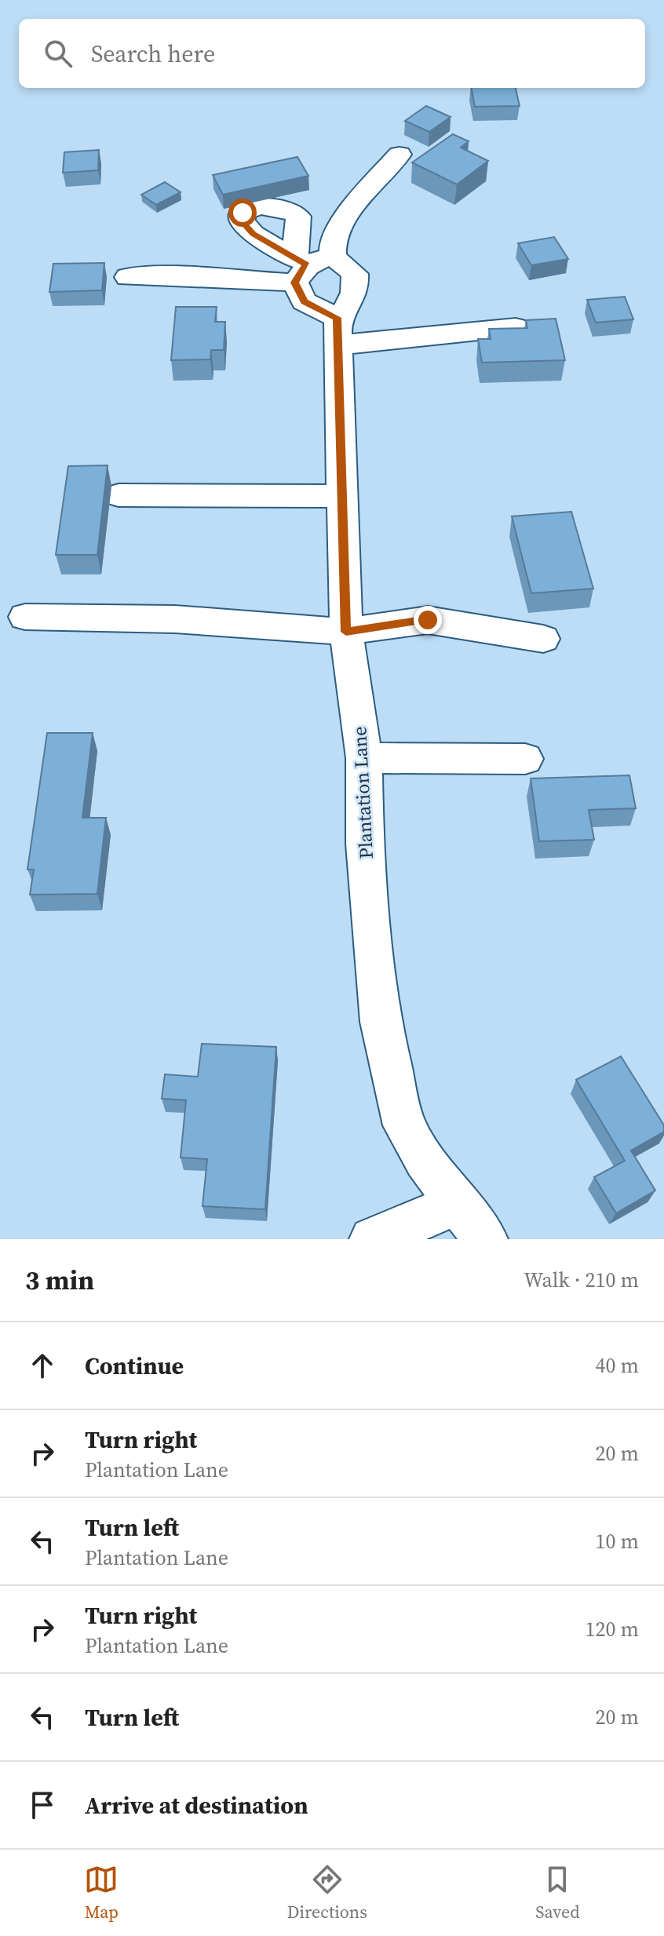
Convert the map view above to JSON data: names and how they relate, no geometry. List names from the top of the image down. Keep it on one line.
{"streets":{"street":["Plantation Lane"]},"page":{"search":"Search here","heading":["3 min","Walk · 210 m"],"list":[["Continue","40 m"],["Turn right","Plantation Lane","20 m"],["Turn left","Plantation Lane","10 m"],["Turn right","Plantation Lane","120 m"],["Turn left","20 m"],"Arrive at destination"],"nav":["Map","Directions","Saved"]}}
